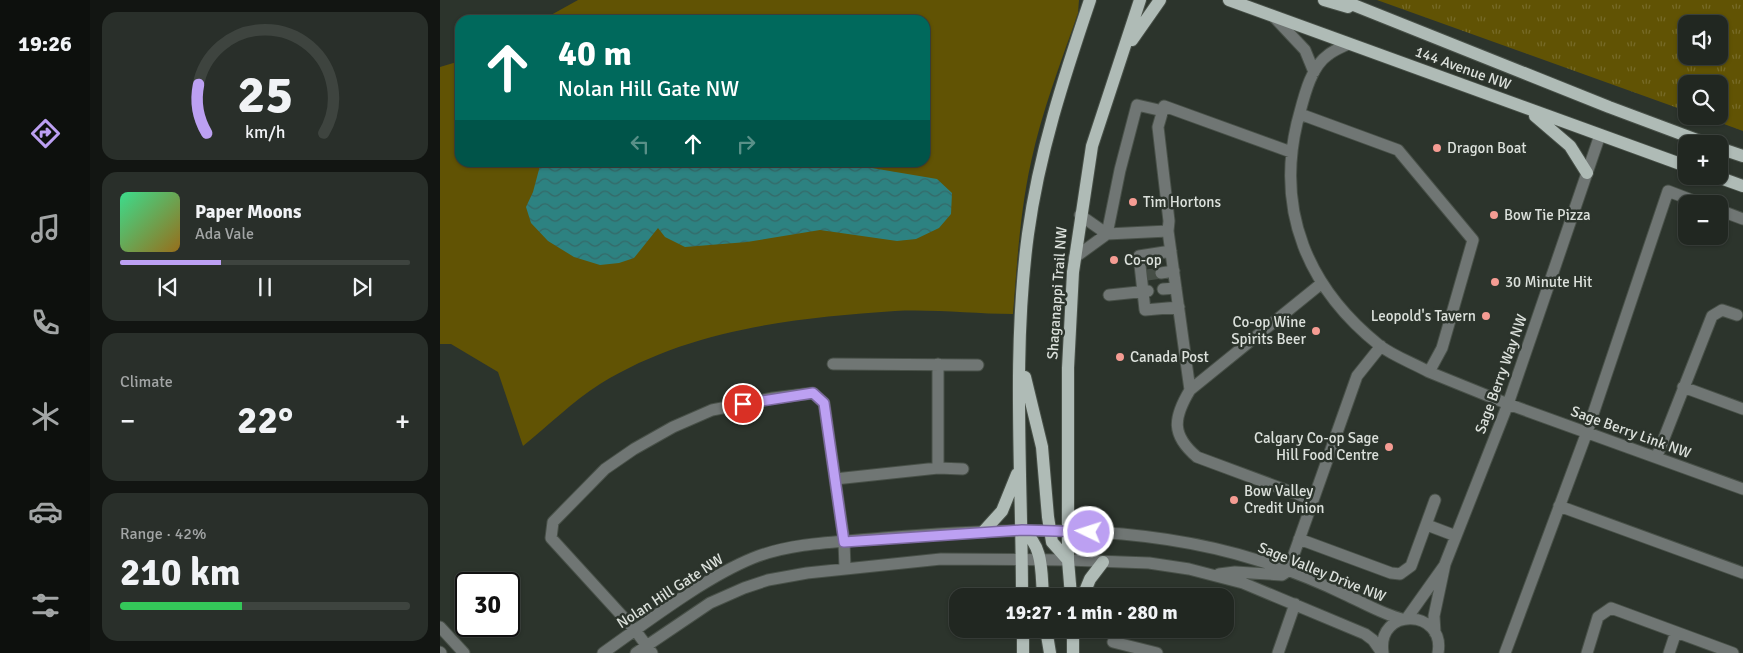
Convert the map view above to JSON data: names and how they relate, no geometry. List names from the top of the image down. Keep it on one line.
{"streets":{"main road":["144 Avenue NW","Shaganappi Trail NW"],"street":["Sage Berry Way NW","Sage Berry Link NW","Sage Valley Drive NW","Nolan Hill Gate NW"]},"crossings":[["144 Avenue NW","Sage Berry Way NW"],["Shaganappi Trail NW","Sage Valley Drive NW"],["Sage Berry Way NW","Sage Berry Link NW"],["Sage Berry Way NW","Sage Valley Drive NW"],["Sage Valley Drive NW","Nolan Hill Gate NW"]],"places":["Dragon Boat","Tim Hortons","Bow Tie Pizza","Co-op","30 Minute Hit","Leopold's Tavern","Co-op Wine Spirits Beer","Canada Post","Calgary Co-op Sage Hill Food Centre","Bow Valley Credit Union"],"page":{"tabs":"19:26","map_buttons":["+","−"],"turn":["40 m","Nolan Hill Gate NW"],"song":["Paper Moons","Ada Vale"],"tile":["Climate",["Range · 42%","210 km"]],"heat":["−","22°","+"],"limit":"30","trip":"19:27 · 1 min · 280 m","gauge":["25","km/h"]}}
